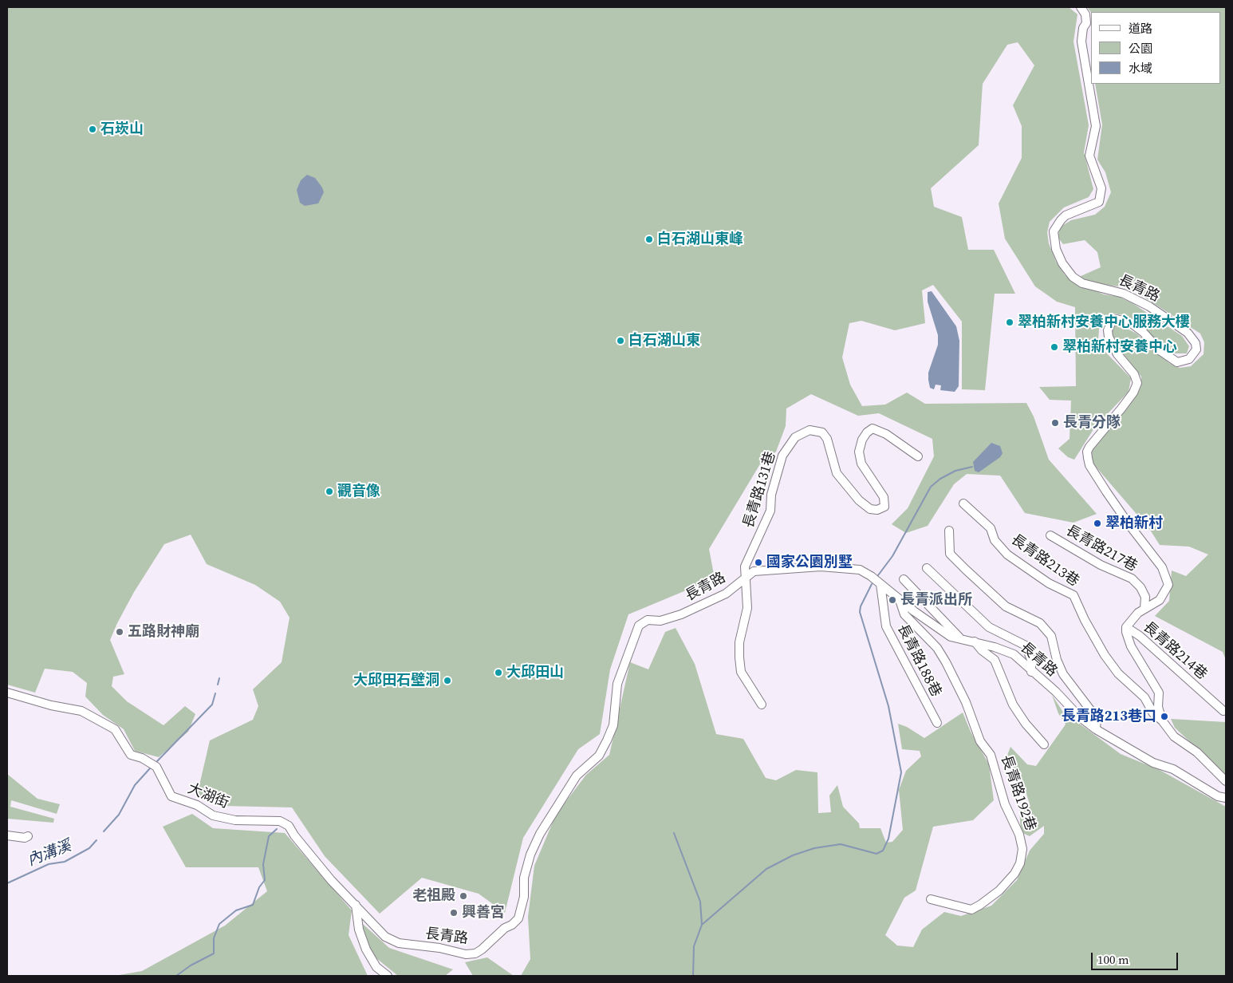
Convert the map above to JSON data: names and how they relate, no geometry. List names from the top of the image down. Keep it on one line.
{"streets":{"street":["長青路","長青路131巷","長青路217巷","長青路213巷","長青路214巷","長青路188巷","長青路192巷","大湖街"]},"crossings":[["長青路","長青路131巷"],["長青路","長青路217巷"],["長青路","長青路214巷"],["長青路","長青路188巷"],["長青路","長青路192巷"],["長青路","大湖街"]],"water":["內溝溪"],"places":["石崁山","白石湖山東峰","翠柏新村安養中心服務大樓","白石湖山東","翠柏新村安養中心","長青分隊","觀音像","翠柏新村","國家公園別墅","長青派出所","五路財神廟","大邱田山","大邱田石壁洞","長青路213巷口","老祖殿","興善宮"],"legend":["道路","公園","水域"],"scale_bar":"100 m"}
